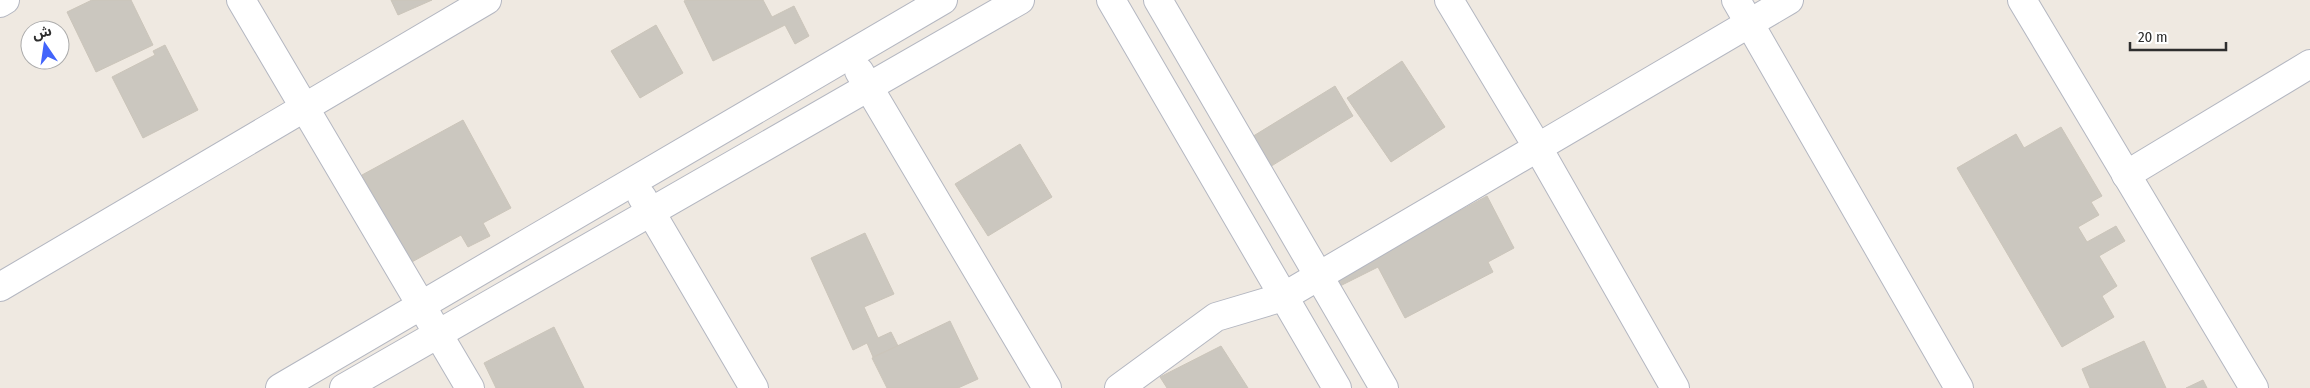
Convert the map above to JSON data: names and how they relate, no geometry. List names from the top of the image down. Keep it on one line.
{"scale_bar":"20 m","north":"top"}
